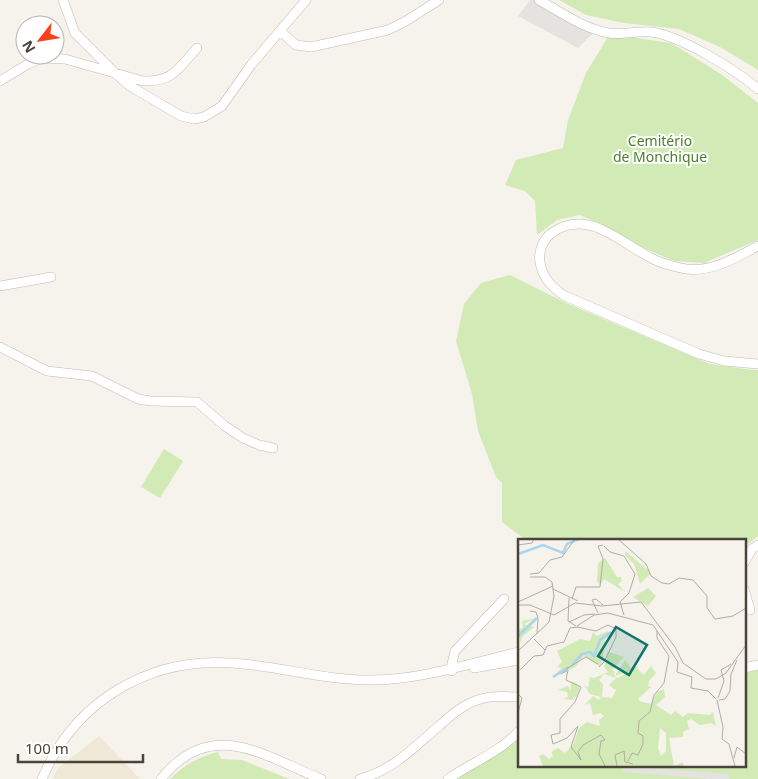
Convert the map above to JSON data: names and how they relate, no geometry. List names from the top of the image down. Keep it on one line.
{"parks":["Cemitério de Monchique"],"scale_bar":"100 m","north":"bottom left"}
